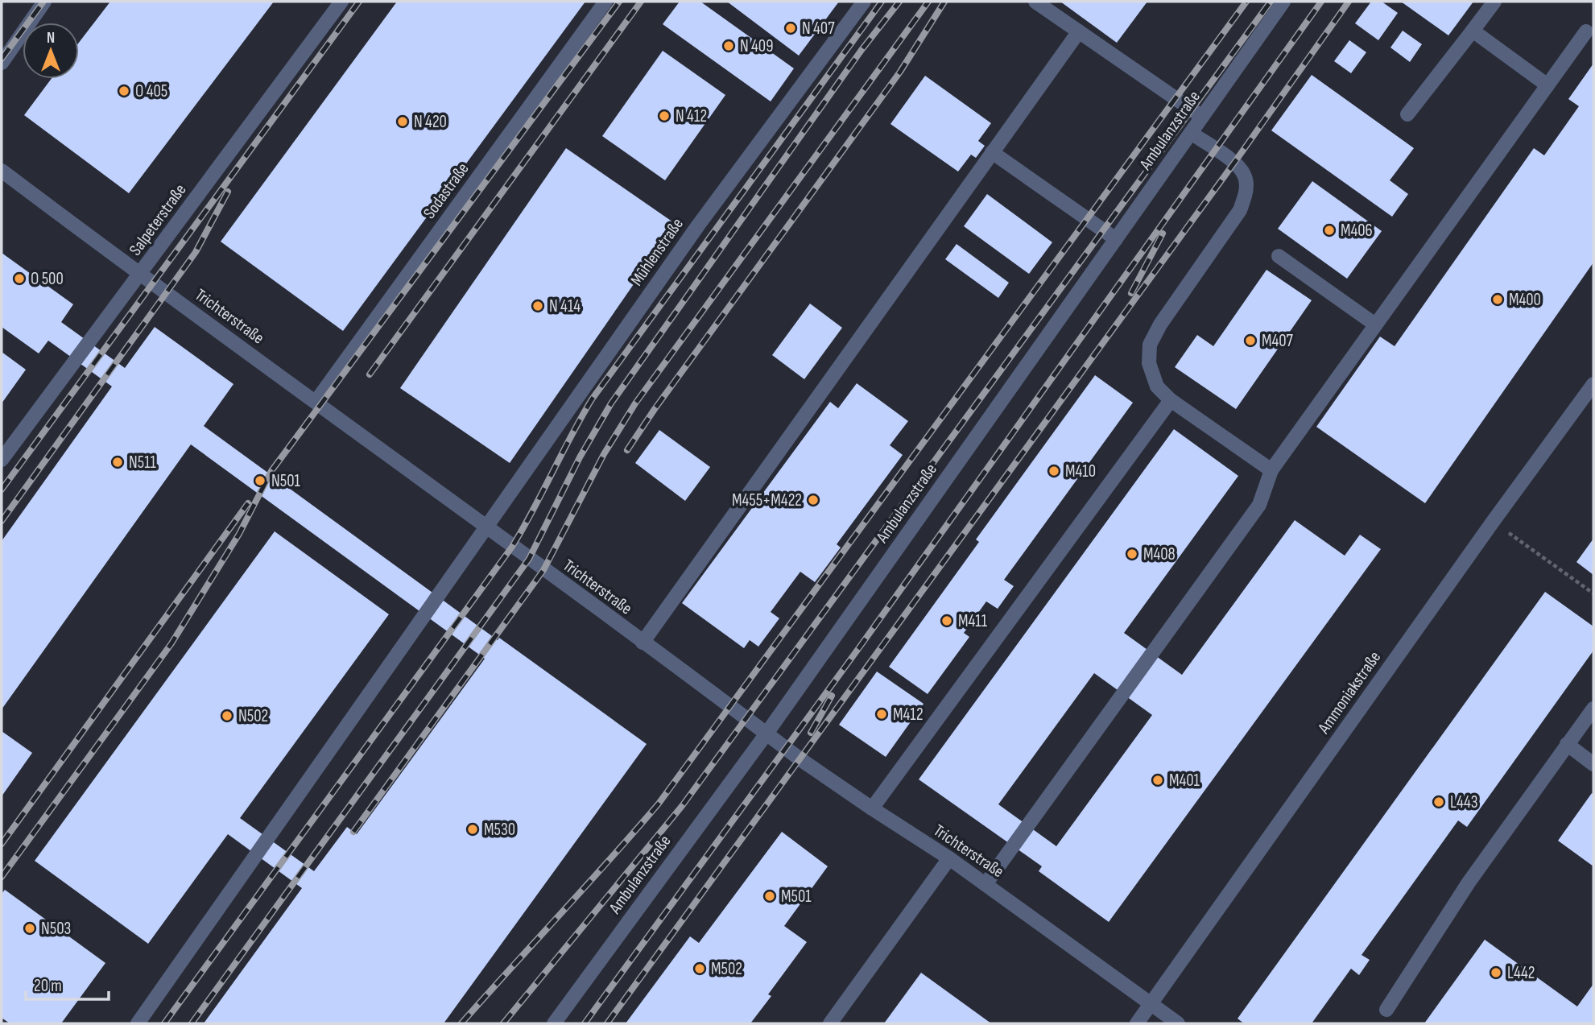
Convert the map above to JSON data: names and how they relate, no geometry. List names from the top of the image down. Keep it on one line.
{"streets":{"street":["Ambulanzstraße","Sodastraße","Salpeterstraße","Mühlenstraße","Trichterstraße","Ammoniakstraße"]},"crossings":[["Ambulanzstraße","Trichterstraße"],["Sodastraße","Trichterstraße"],["Salpeterstraße","Trichterstraße"],["Mühlenstraße","Trichterstraße"],["Trichterstraße","Ammoniakstraße"]],"places":["N 407","N 409","O 405","N 412","N 420","M406","O 500","M400","N 414","M407","N511","M410","N501","M455+M422","M408","M411","M412","N502","M401","L443","M530","M501","N503","M502","L442"],"scale_bar":"20 m","north":"top"}
